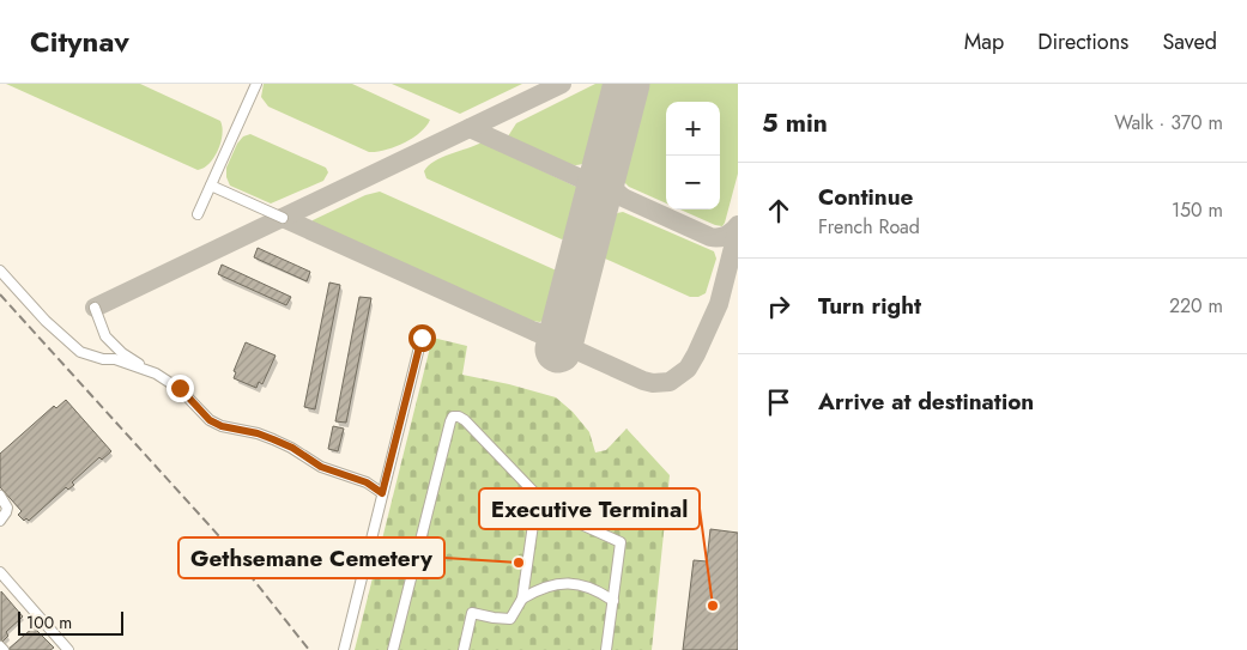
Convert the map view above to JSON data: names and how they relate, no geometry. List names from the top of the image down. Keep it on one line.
{"places":["Gethsemane Cemetery","Executive Terminal"],"scale_bar":"100 m","page":{"header":"Citynav","nav":["Map","Directions","Saved"],"heading":["5 min","Walk · 370 m"],"map_buttons":["+","−"],"list":[["Continue","French Road","150 m"],["Turn right","220 m"],"Arrive at destination"],"scale":"100 m"}}
